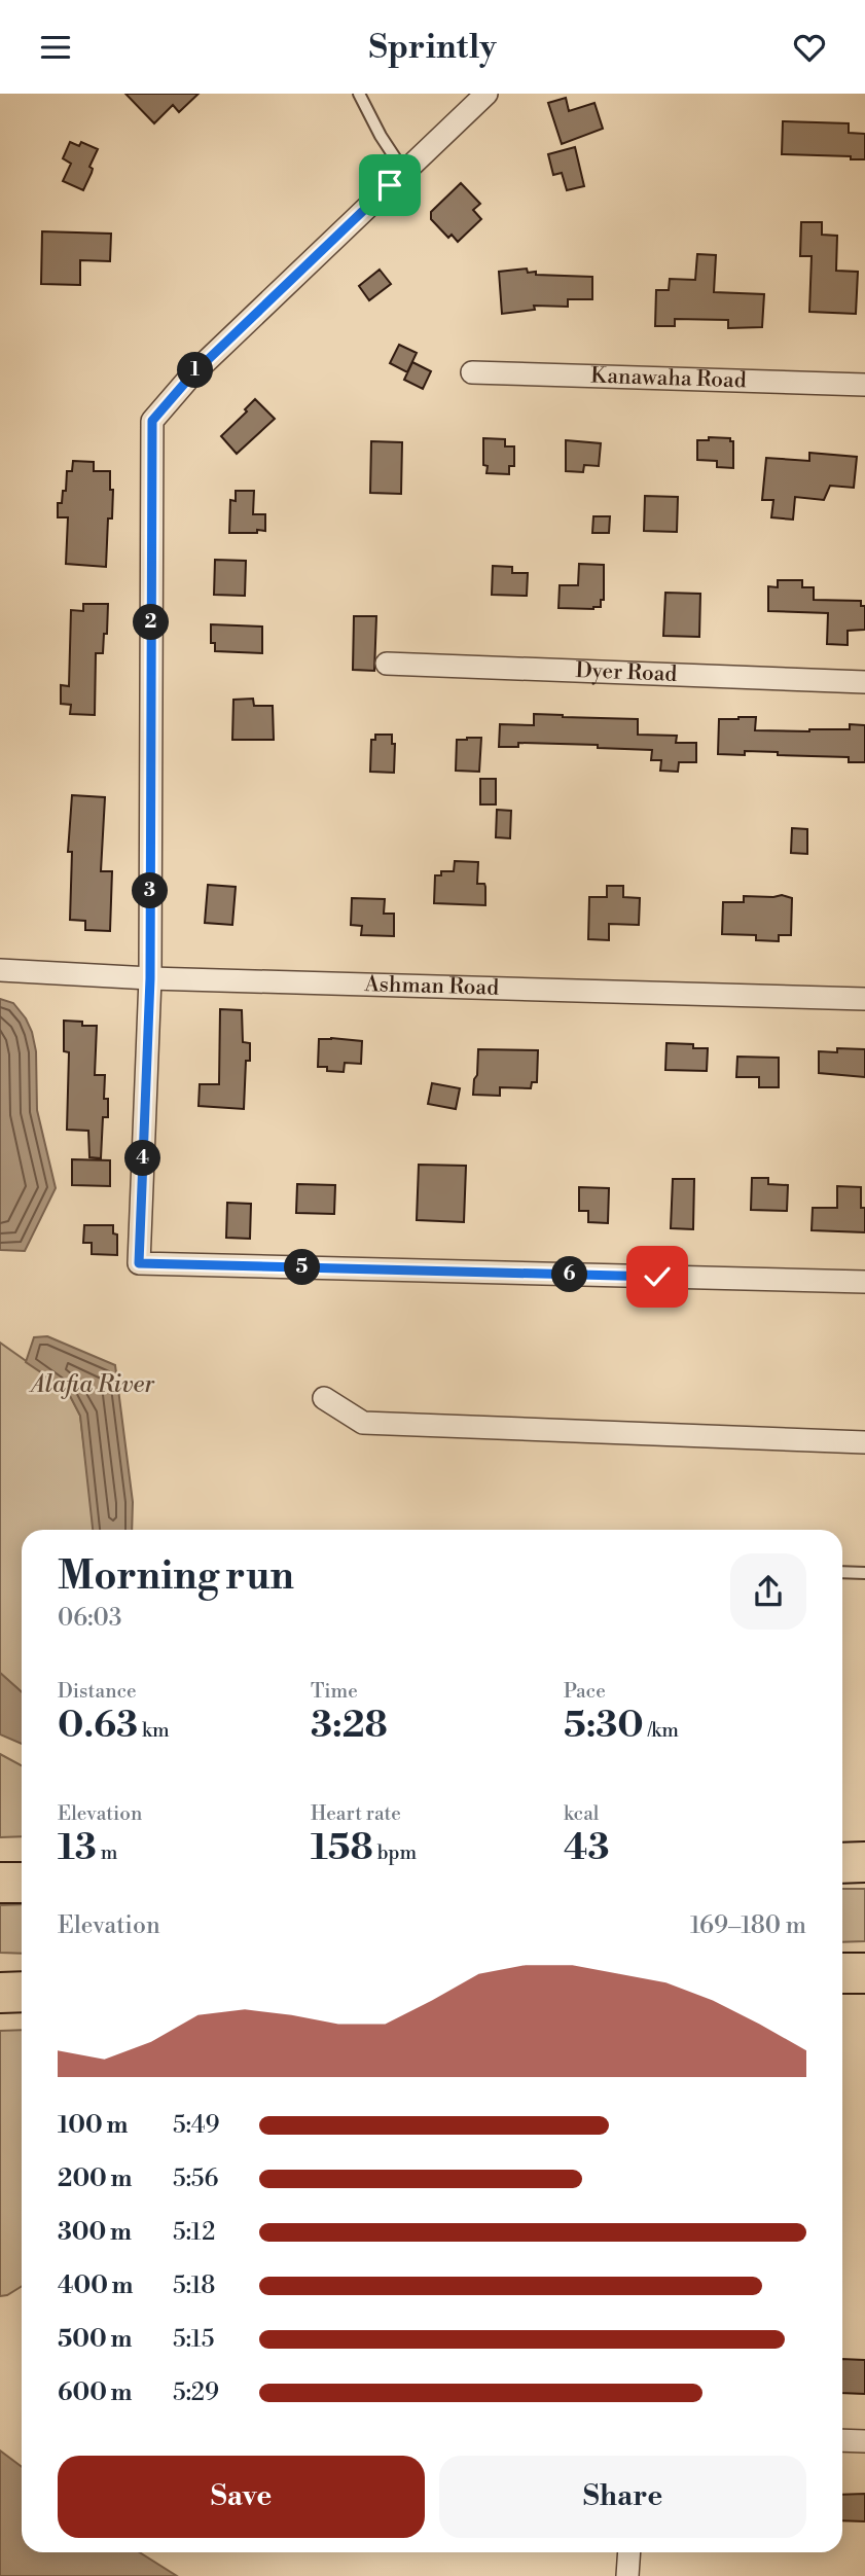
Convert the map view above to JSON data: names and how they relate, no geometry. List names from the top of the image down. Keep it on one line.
{"streets":{"street":["Kanawaha Road","Dyer Road","Ashman Road"]},"water":["Alafia River"],"page":{"header":"Sprintly","pins":["1","2","3","4","5","6"],"heading":["Morning run","06:03"],"stats":[["Distance","0.63 km"],["Time","3:28"],["Pace","5:30 /km"],["Elevation","13 m"],["Heart rate","158 bpm"],["kcal","43"]],"chart":["Elevation","169–180 m"],"list":[{"name":"100 m","note":"5:49"},{"name":"200 m","note":"5:56"},{"name":"300 m","note":"5:12"},{"name":"400 m","note":"5:18"},{"name":"500 m","note":"5:15"},{"name":"600 m","note":"5:29"}],"buttons":["Save","Share"]}}
